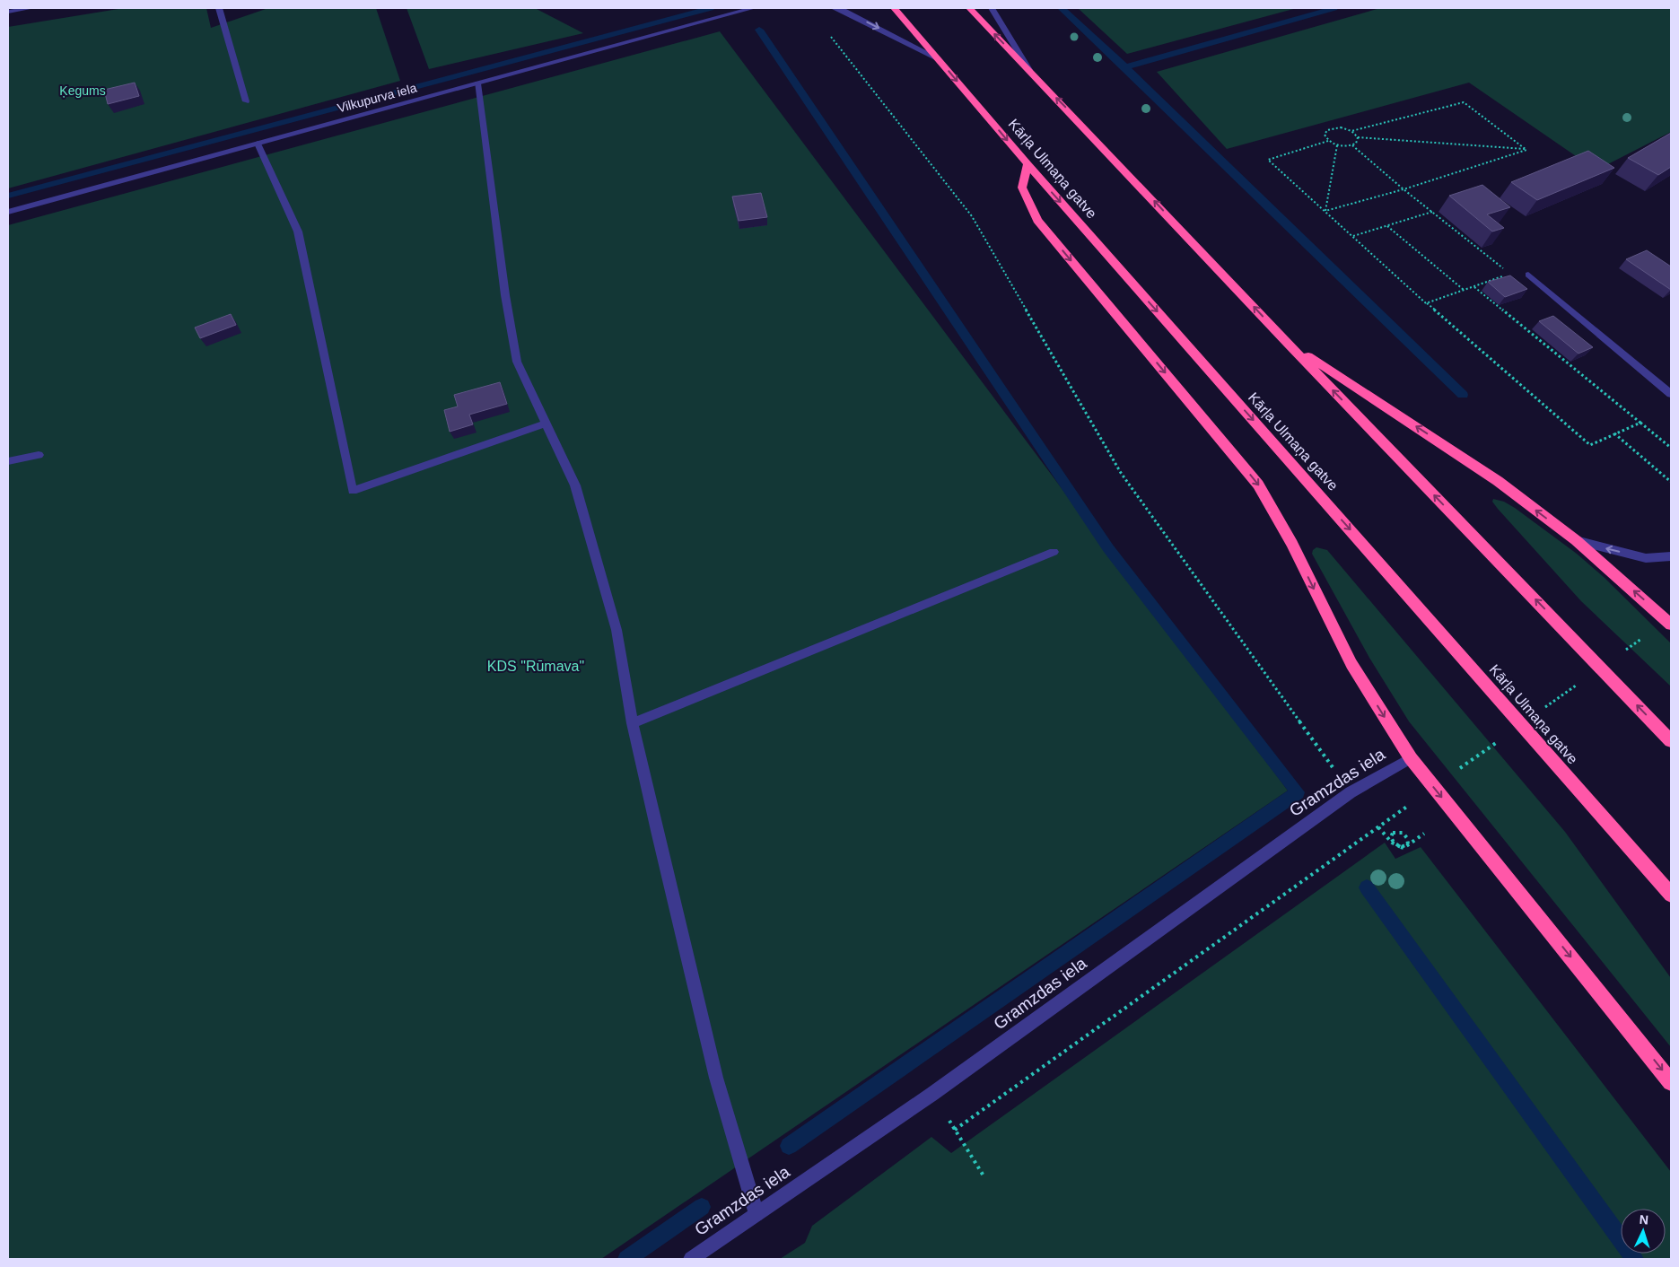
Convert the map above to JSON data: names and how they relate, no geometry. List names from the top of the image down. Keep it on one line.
{"streets":{"highway":["Kārļa Ulmaņa gatve"],"street":["Vilkupurva iela","Gramzdas iela"]},"parks":["Ķegums","KDS \"Rūmava\""],"north":"top"}
